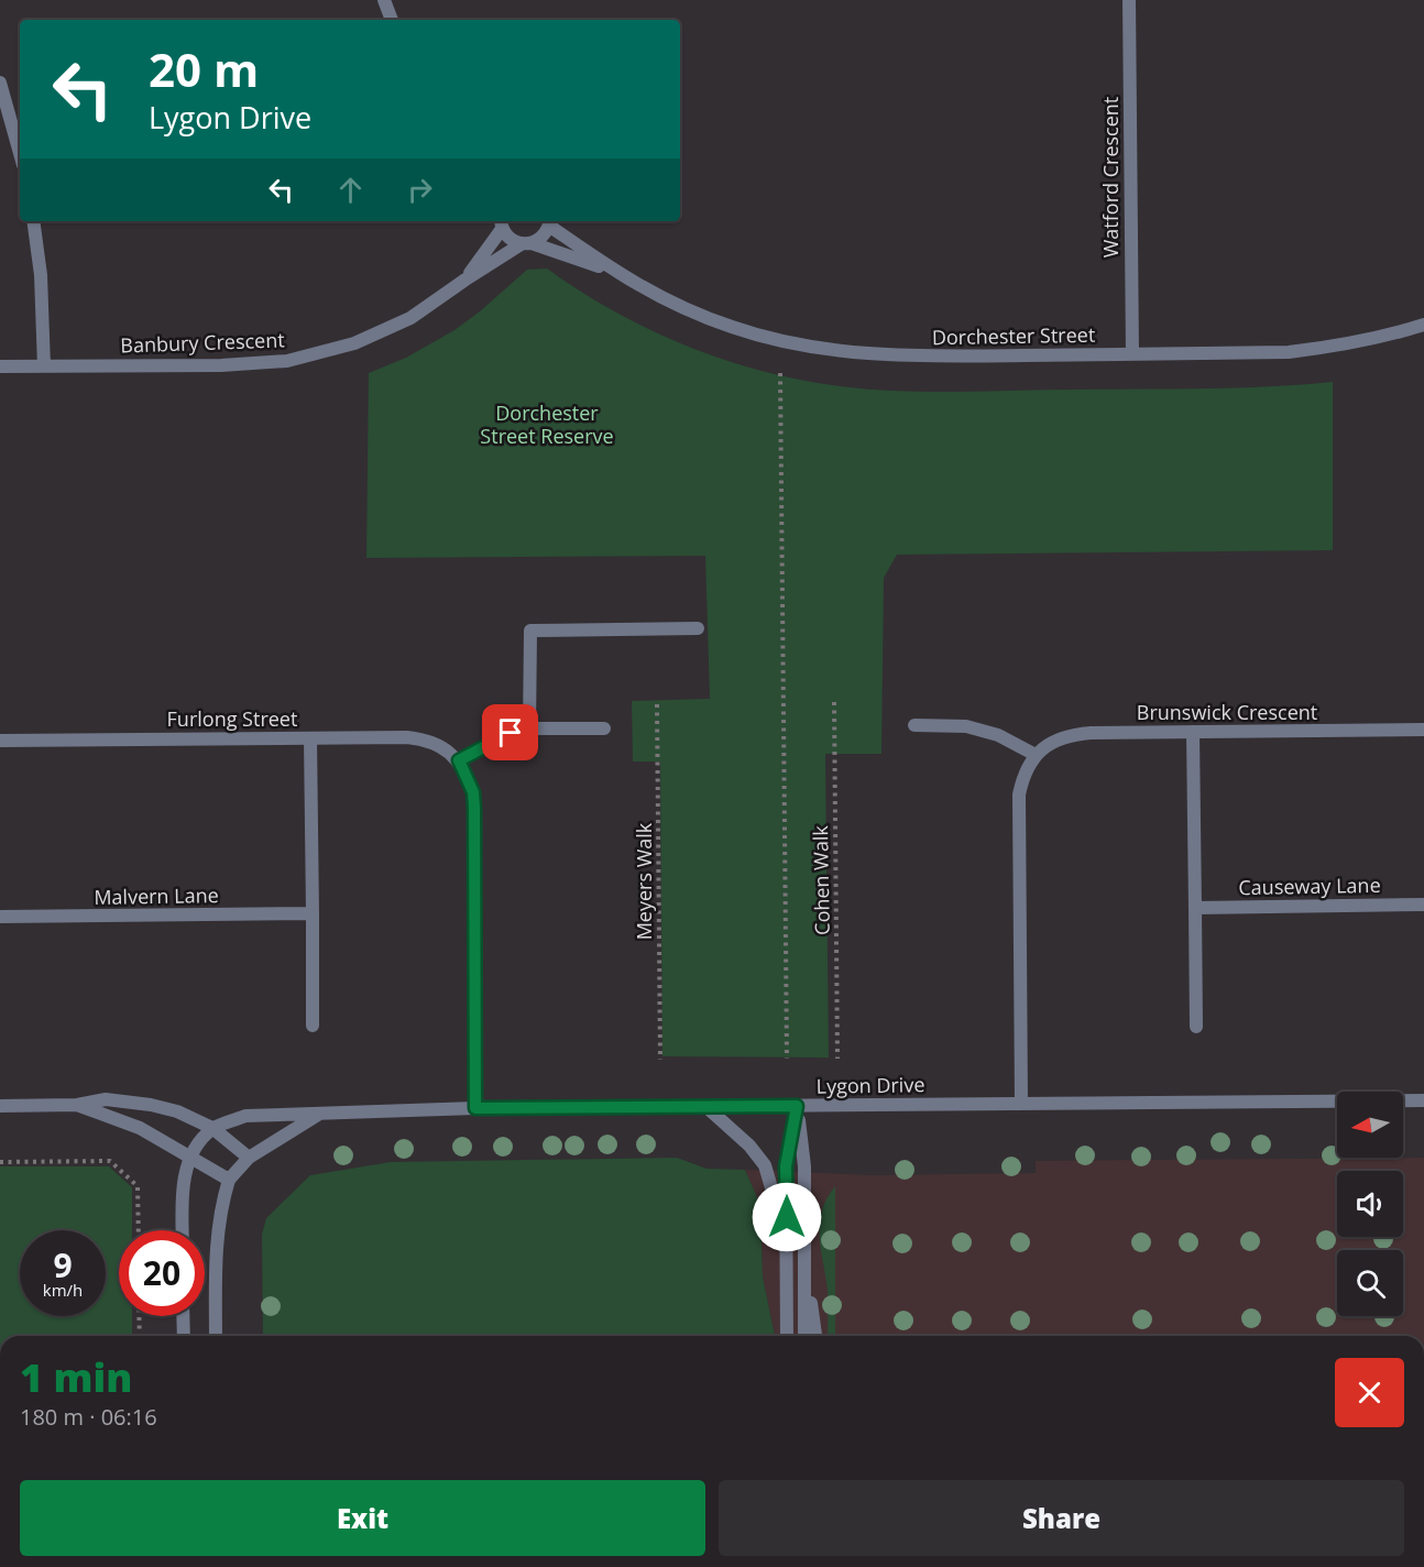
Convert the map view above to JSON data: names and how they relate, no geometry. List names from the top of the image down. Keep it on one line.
{"streets":{"street":["Watford Crescent","Dorchester Street","Banbury Crescent","Brunswick Crescent","Furlong Street","Causeway Lane","Malvern Lane","Lygon Drive"],"path":["Cohen Walk","Meyers Walk"]},"crossings":[["Watford Crescent","Dorchester Street"],["Dorchester Street","Banbury Crescent"]],"parks":["Dorchester Street Reserve"],"north":"left","page":{"turn":["20 m","Lygon Drive"],"speed":"9 km/h","limit":"20","heading":["1 min","180 m · 06:16"],"buttons":["Exit","Share"]}}
